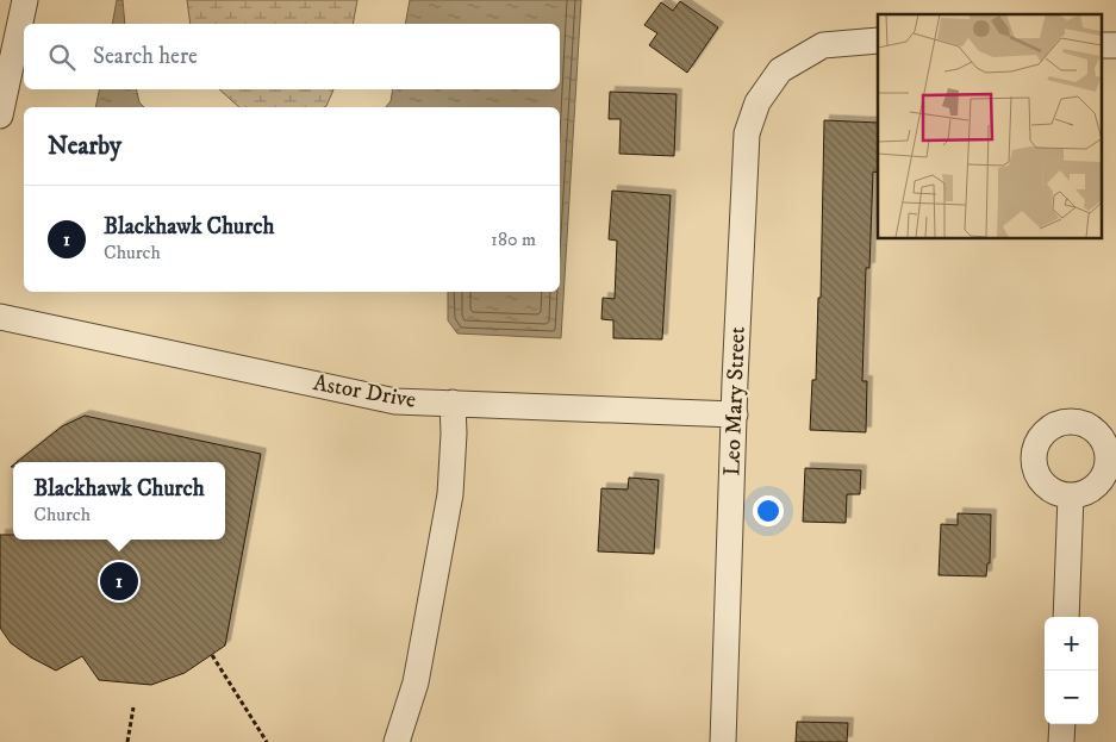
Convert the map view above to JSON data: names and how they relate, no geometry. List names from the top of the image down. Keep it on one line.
{"streets":{"street":["Astor Drive","Leo Mary Street"]},"crossings":[["Astor Drive","Leo Mary Street"]],"page":{"search":"Search here","heading":"Nearby","list":[{"mark":"1","name":"Blackhawk Church","note":"Church","value":"180 m"}],"popup":["Blackhawk Church","Church"],"pins":"1","map_buttons":["+","−"]}}
